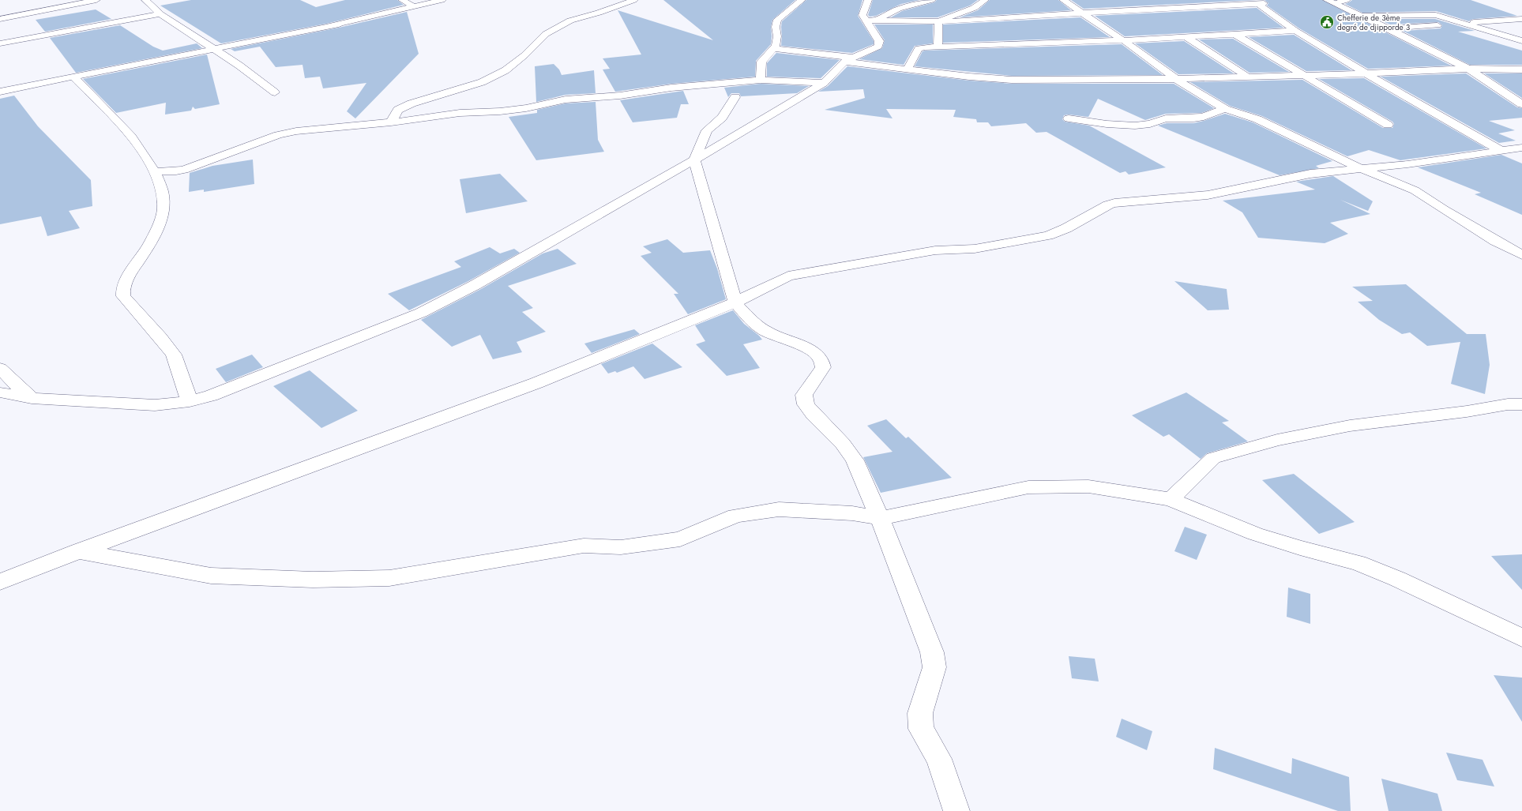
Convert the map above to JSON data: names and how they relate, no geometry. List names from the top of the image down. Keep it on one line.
{"places":{"public building":["Chefferie de 3ème degré de djipporde 3"]}}
